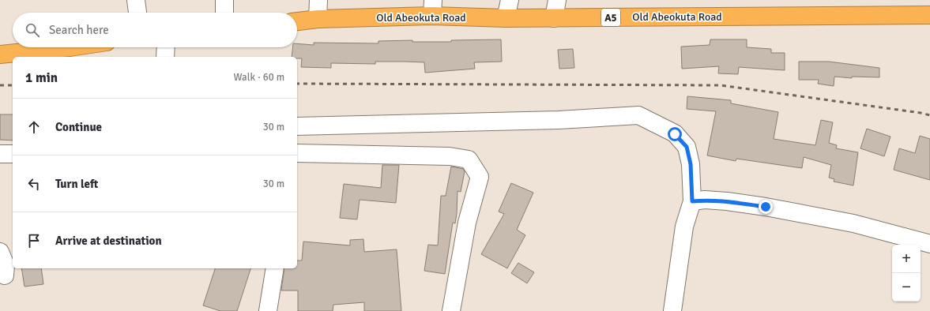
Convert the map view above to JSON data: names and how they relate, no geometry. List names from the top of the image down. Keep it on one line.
{"streets":{"highway":["Old Abeokuta Road","A5"]},"page":{"search":"Search here","heading":["1 min","Walk · 60 m"],"list":[["Continue","30 m"],["Turn left","30 m"],"Arrive at destination"],"map_buttons":["+","−"]}}
